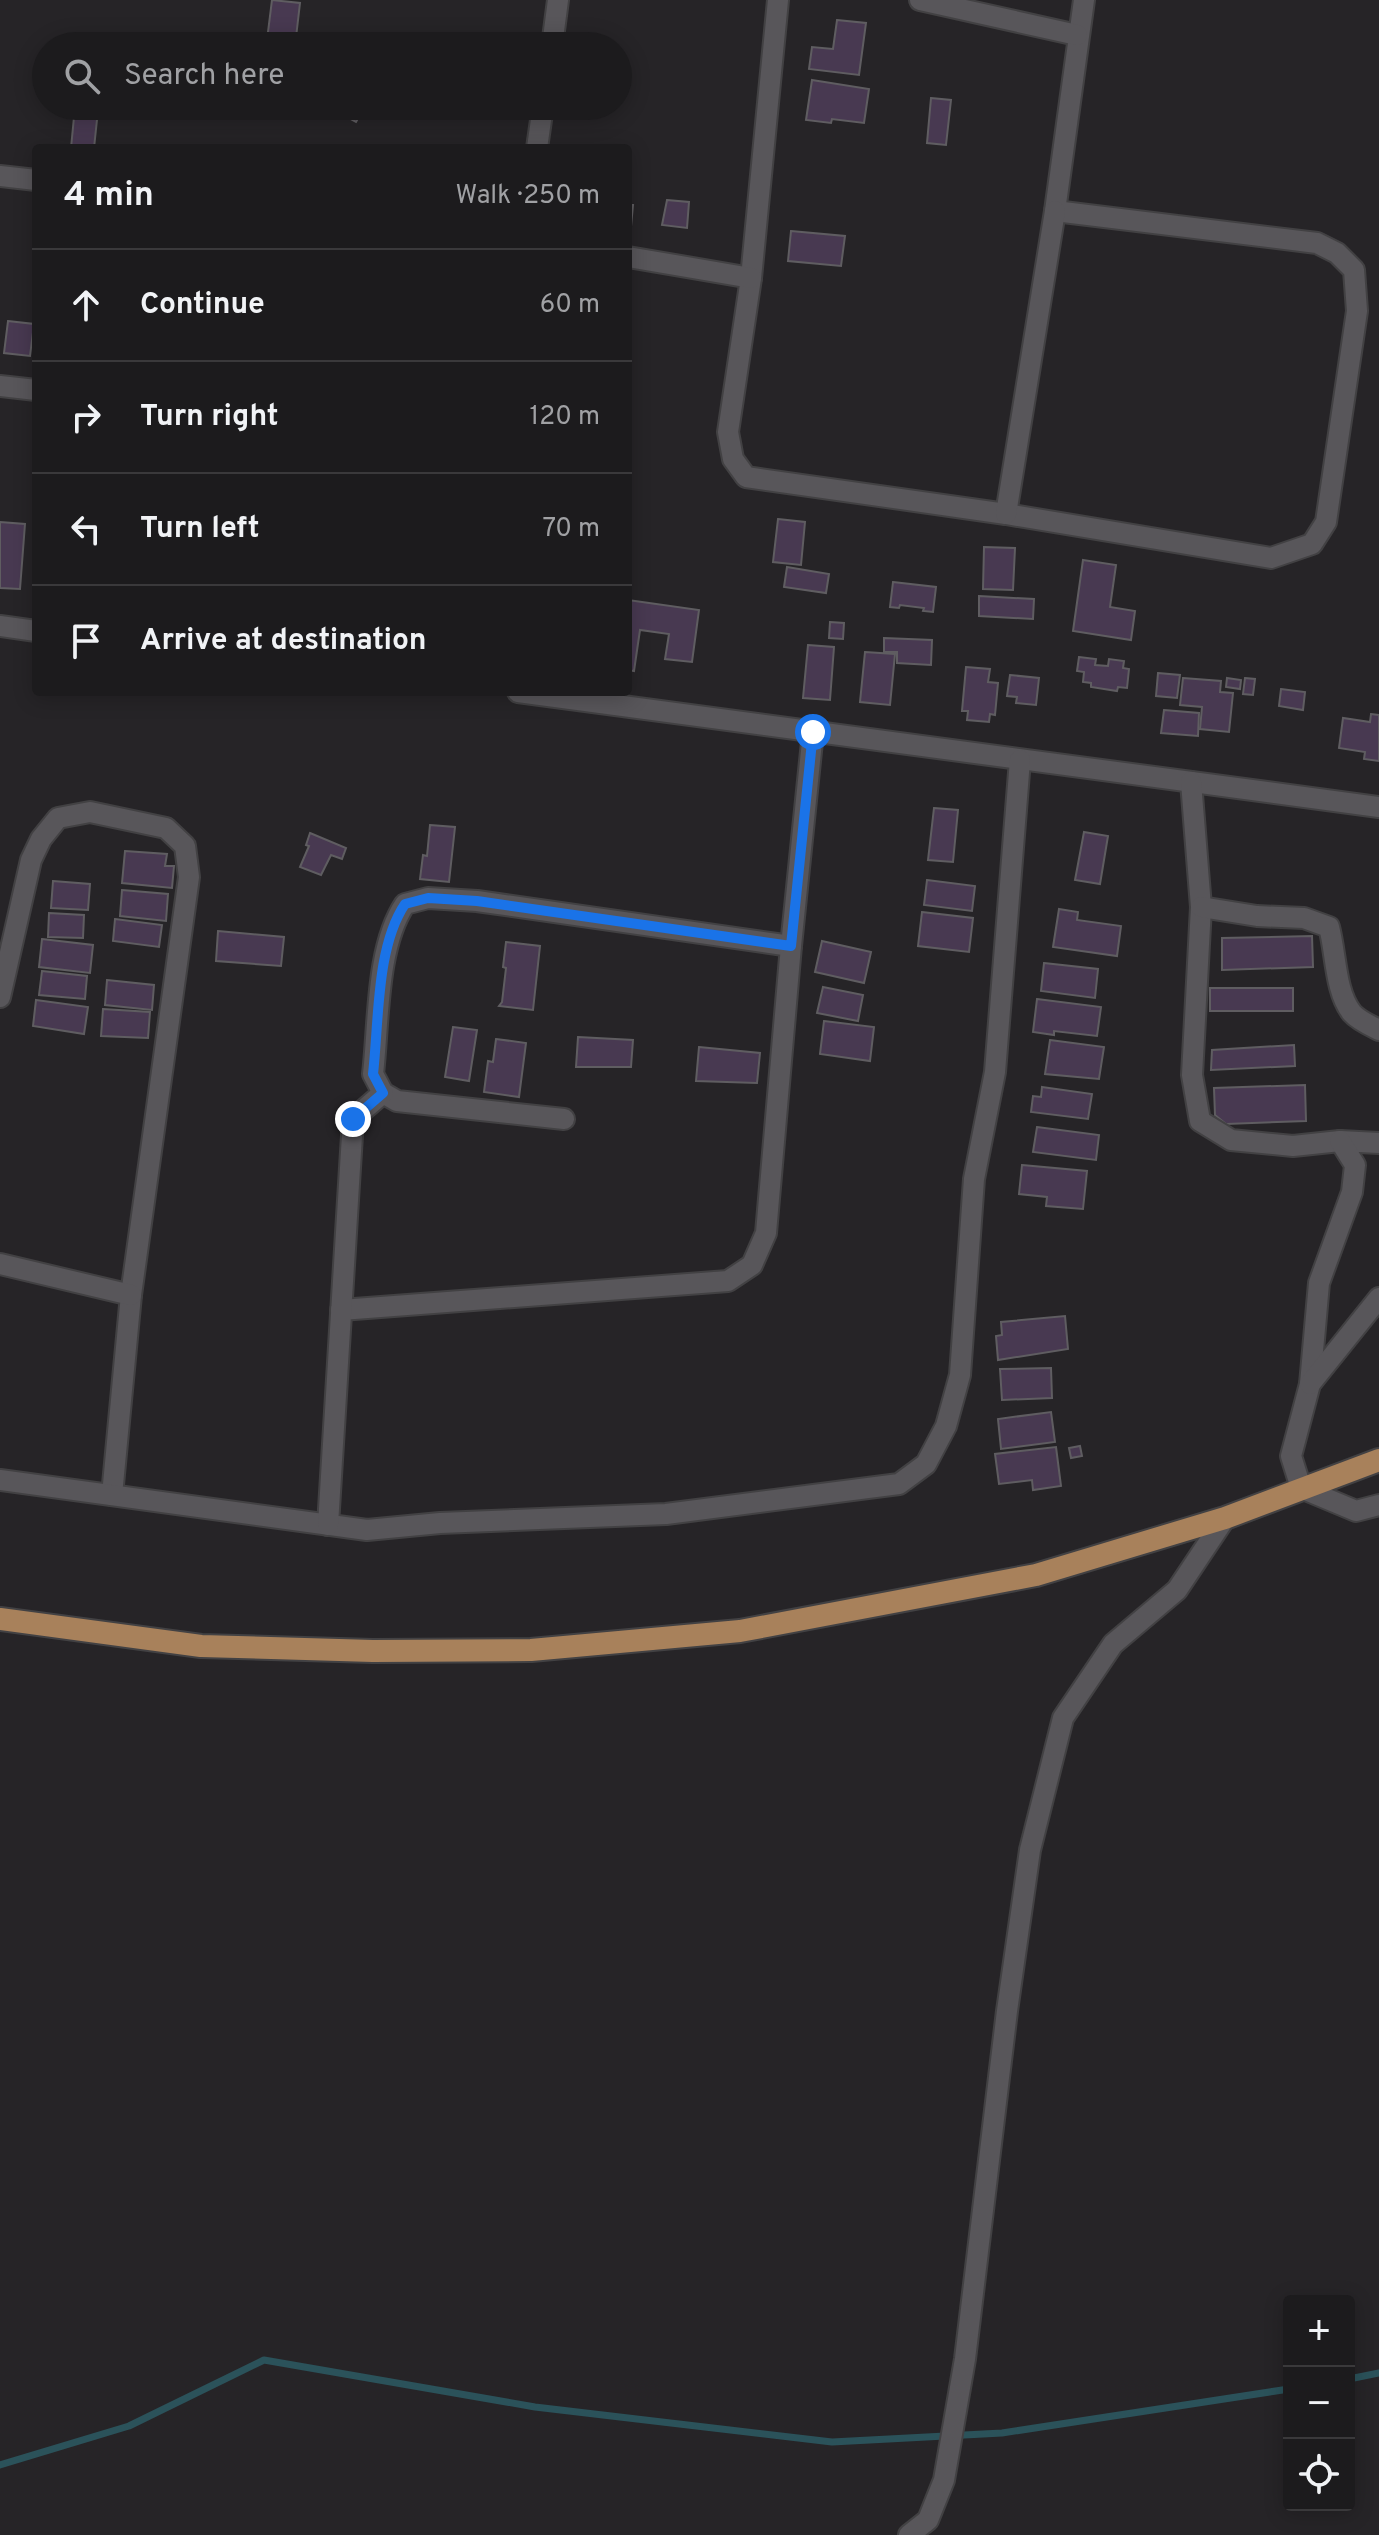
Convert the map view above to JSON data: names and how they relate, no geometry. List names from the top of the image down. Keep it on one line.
{"page":{"search":"Search here","heading":["4 min","Walk · 250 m"],"list":[["Continue","60 m"],["Turn right","120 m"],["Turn left","70 m"],"Arrive at destination"],"map_buttons":["+","−"]}}
